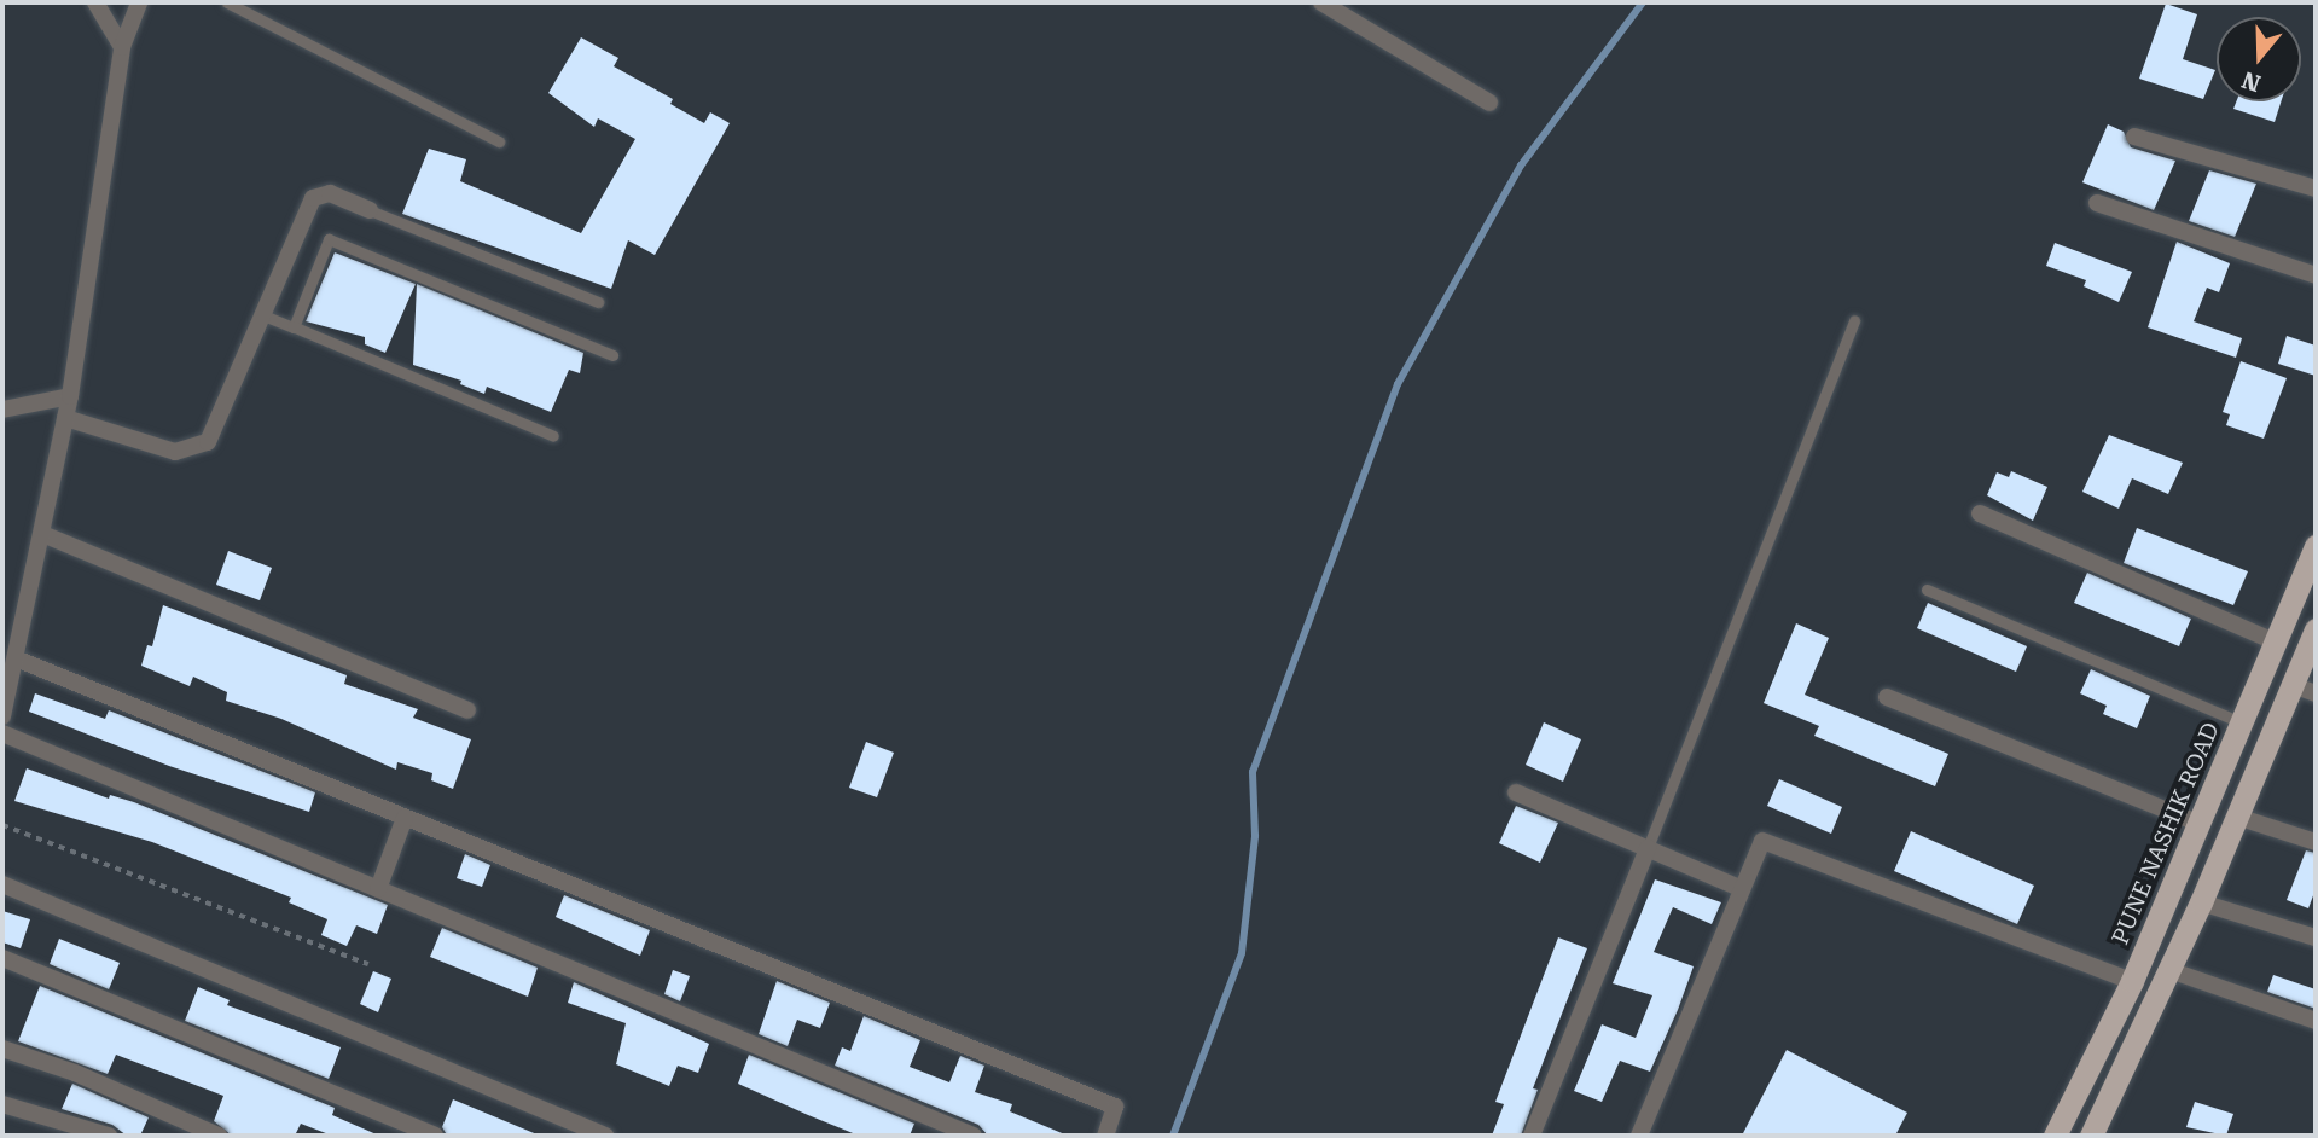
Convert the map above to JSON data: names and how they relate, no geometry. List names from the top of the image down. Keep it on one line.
{"streets":{"highway":["PUNE NASHIK ROAD"]},"north":"bottom"}
